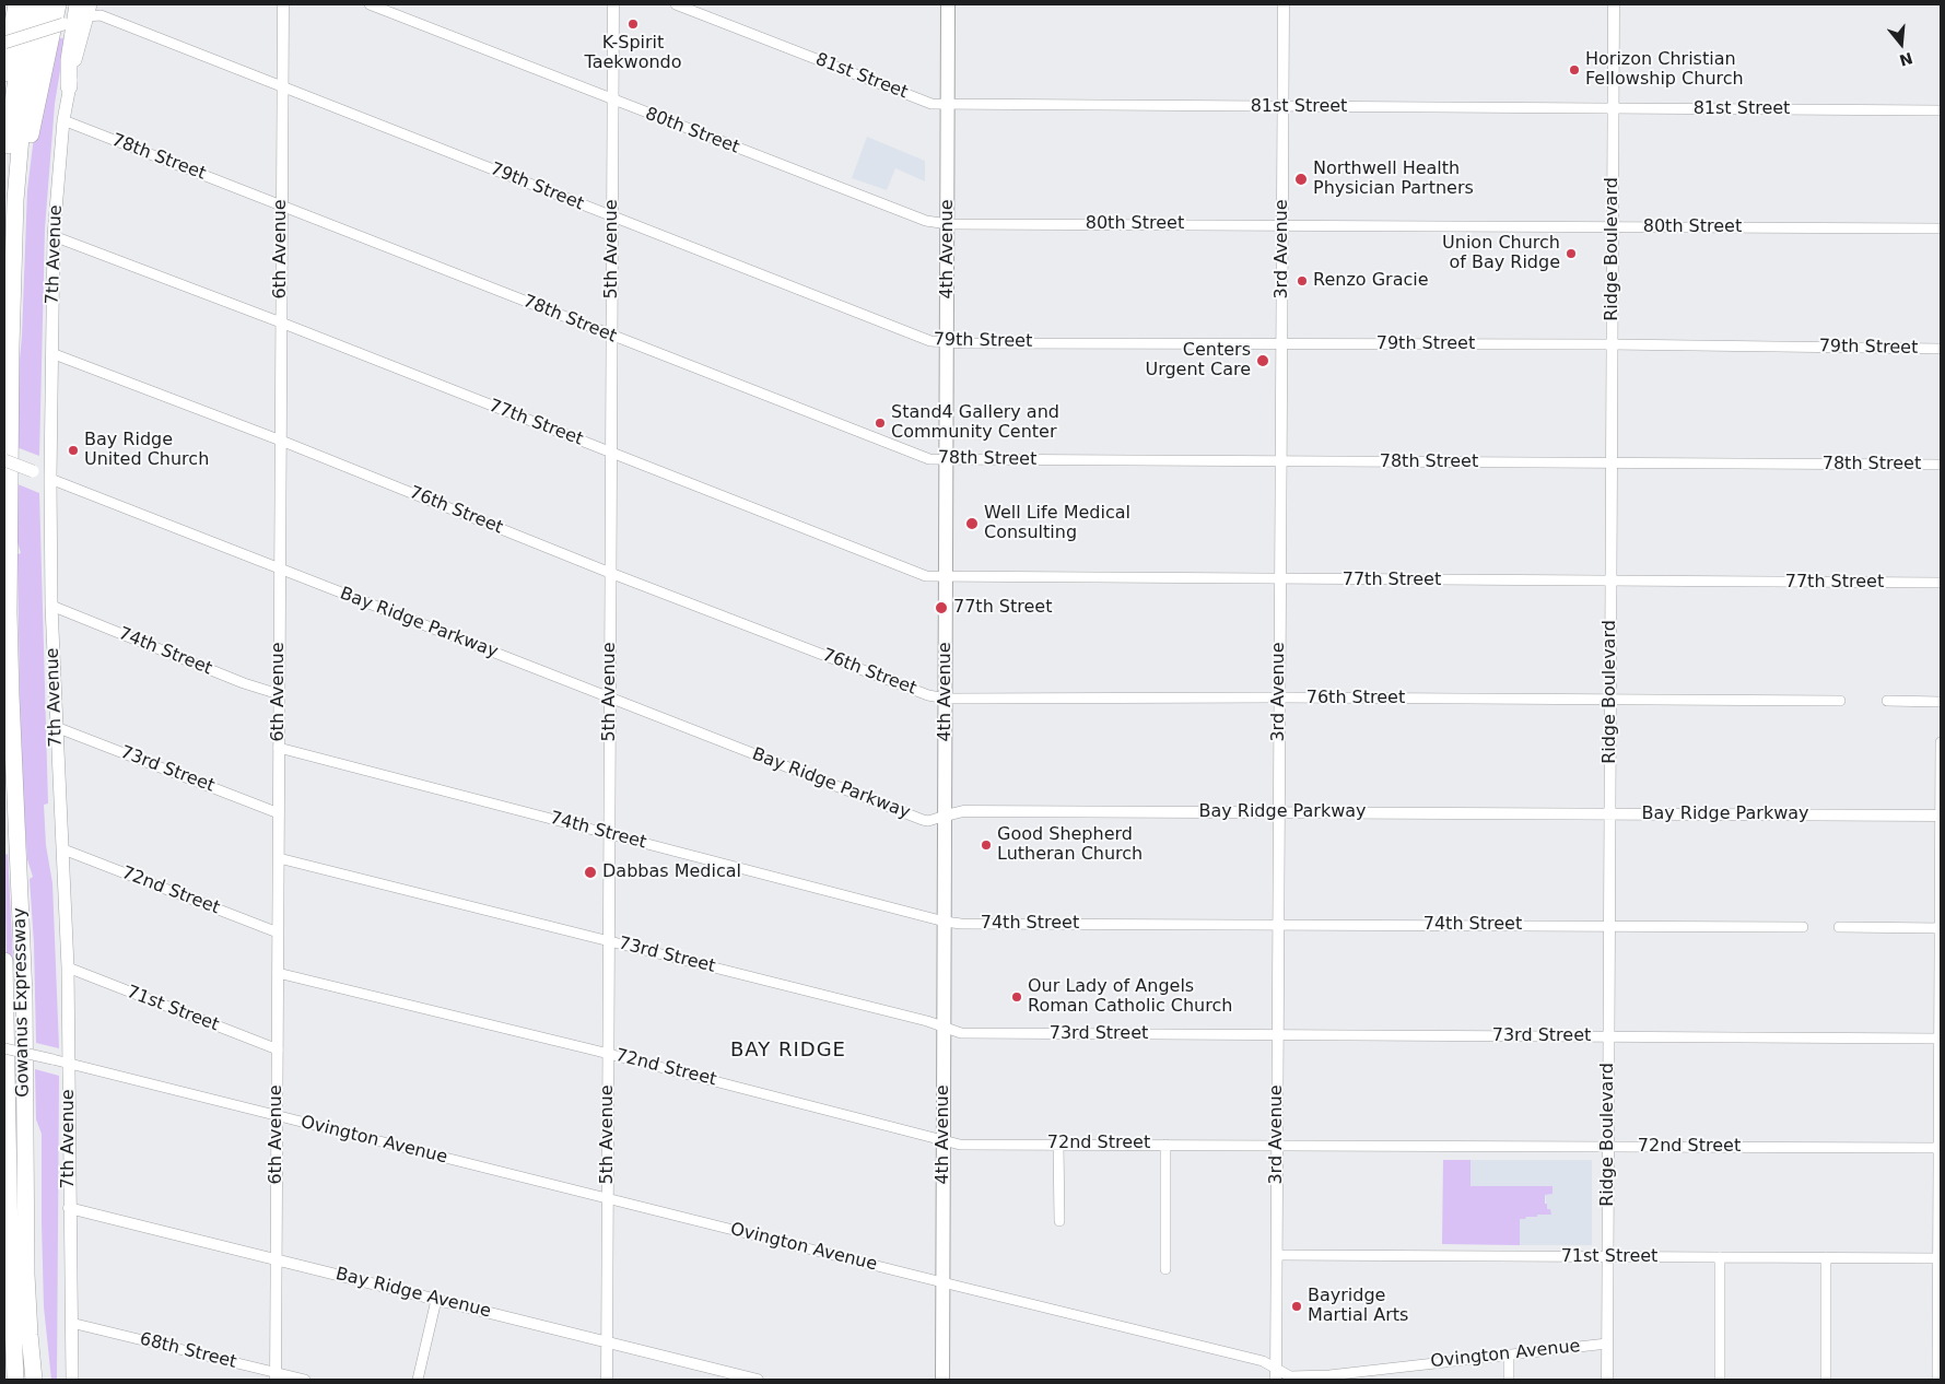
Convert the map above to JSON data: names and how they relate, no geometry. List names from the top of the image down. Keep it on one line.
{"streets":{"highway":["Gowanus Expressway"],"main road":["4th Avenue","7th Avenue","Bay Ridge Parkway"],"street":["81st Street","80th Street","78th Street","79th Street","6th Avenue","5th Avenue","3rd Avenue","Ridge Boulevard","77th Street","76th Street","74th Street","73rd Street","72nd Street","71st Street","Ovington Avenue","Bay Ridge Avenue","68th Street"]},"crossings":[["81st Street","4th Avenue"],["81st Street","3rd Avenue"],["81st Street","Ridge Boulevard"],["80th Street","5th Avenue"],["80th Street","4th Avenue"],["80th Street","3rd Avenue"],["80th Street","Ridge Boulevard"],["78th Street","6th Avenue"],["78th Street","5th Avenue"],["78th Street","4th Avenue"],["78th Street","3rd Avenue"],["78th Street","Ridge Boulevard"],["78th Street","7th Avenue"],["79th Street","6th Avenue"],["79th Street","5th Avenue"],["79th Street","4th Avenue"],["79th Street","3rd Avenue"],["79th Street","Ridge Boulevard"],["6th Avenue","77th Street"],["6th Avenue","76th Street"],["6th Avenue","Bay Ridge Parkway"],["6th Avenue","74th Street"],["6th Avenue","73rd Street"],["6th Avenue","72nd Street"],["6th Avenue","71st Street"],["6th Avenue","Ovington Avenue"],["6th Avenue","Bay Ridge Avenue"],["6th Avenue","68th Street"],["5th Avenue","77th Street"],["5th Avenue","76th Street"],["5th Avenue","Bay Ridge Parkway"],["5th Avenue","74th Street"],["5th Avenue","73rd Street"],["5th Avenue","72nd Street"],["5th Avenue","Ovington Avenue"],["5th Avenue","Bay Ridge Avenue"],["4th Avenue","77th Street"],["4th Avenue","76th Street"],["4th Avenue","Bay Ridge Parkway"],["4th Avenue","74th Street"],["4th Avenue","73rd Street"],["4th Avenue","72nd Street"],["4th Avenue","Ovington Avenue"],["3rd Avenue","77th Street"],["3rd Avenue","76th Street"],["3rd Avenue","Bay Ridge Parkway"],["3rd Avenue","74th Street"],["3rd Avenue","73rd Street"],["3rd Avenue","72nd Street"],["3rd Avenue","71st Street"],["3rd Avenue","Ovington Avenue"],["Ridge Boulevard","77th Street"],["Ridge Boulevard","76th Street"],["Ridge Boulevard","Bay Ridge Parkway"],["Ridge Boulevard","74th Street"],["Ridge Boulevard","73rd Street"],["Ridge Boulevard","72nd Street"],["Ridge Boulevard","71st Street"],["Ridge Boulevard","Ovington Avenue"],["7th Avenue","77th Street"],["7th Avenue","76th Street"],["7th Avenue","Bay Ridge Parkway"],["7th Avenue","74th Street"],["7th Avenue","73rd Street"],["7th Avenue","72nd Street"],["7th Avenue","71st Street"],["7th Avenue","Ovington Avenue"],["7th Avenue","Bay Ridge Avenue"],["7th Avenue","68th Street"]],"districts":["BAY RIDGE"],"places":["K-Spirit Taekwondo","Horizon Christian Fellowship Church","Northwell Health Physician Partners","Union Church of Bay Ridge","Renzo Gracie","Centers Urgent Care","Stand4 Gallery and Community Center","Bay Ridge United Church","Well Life Medical Consulting","77th Street","Good Shepherd Lutheran Church","Dabbas Medical","Our Lady of Angels Roman Catholic Church","Bayridge Martial Arts"],"north":"bottom"}
